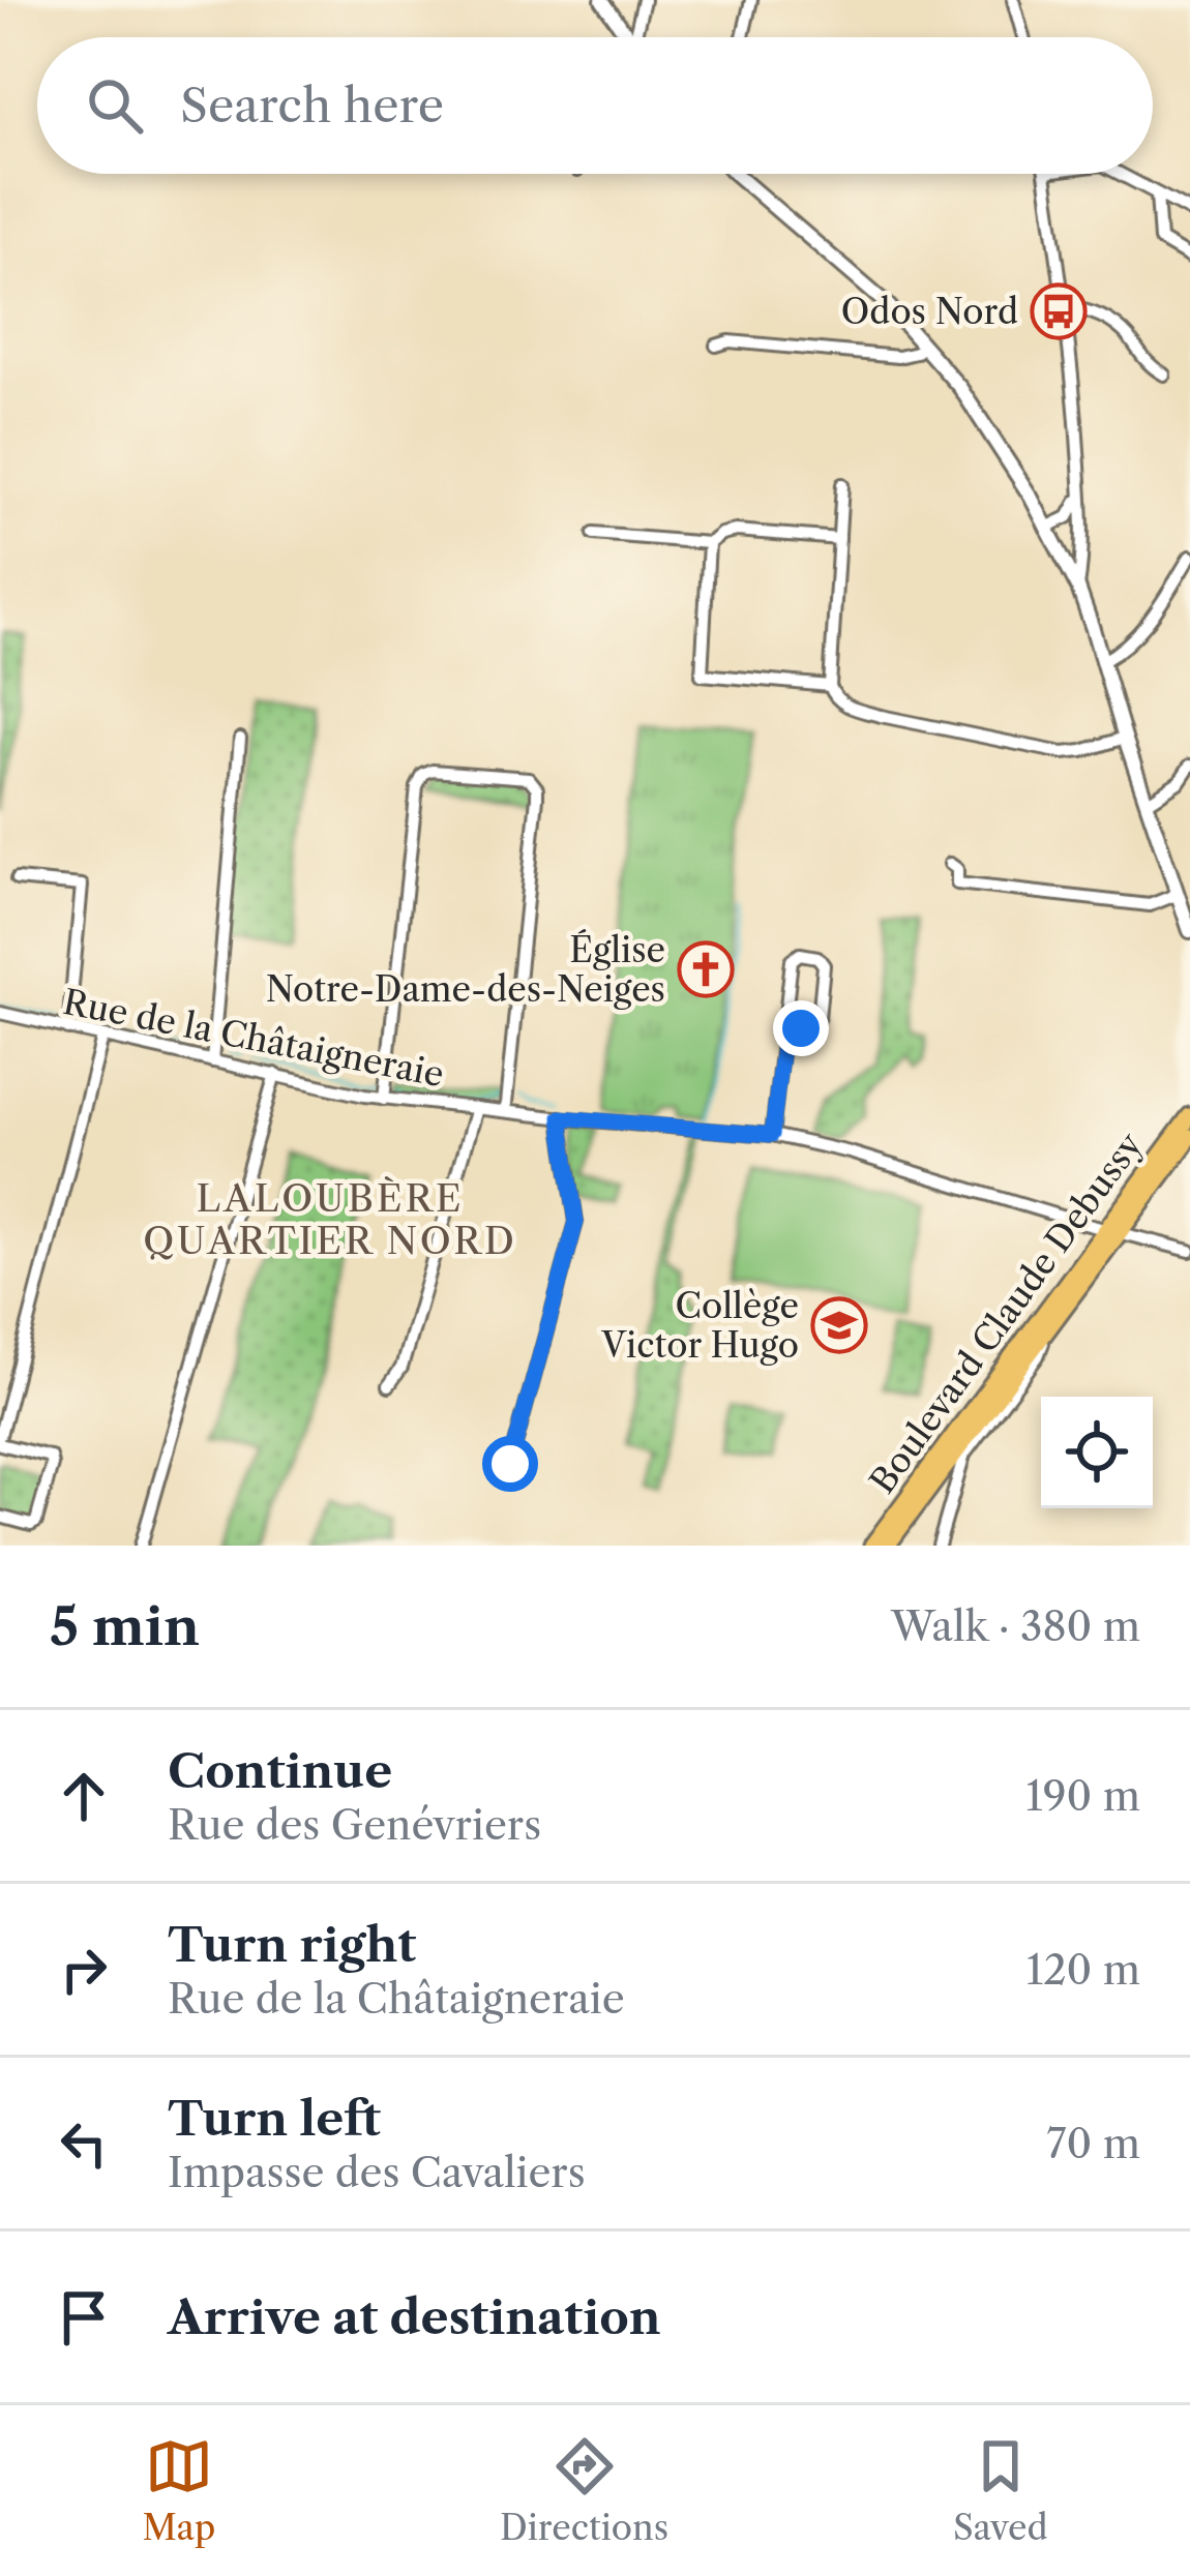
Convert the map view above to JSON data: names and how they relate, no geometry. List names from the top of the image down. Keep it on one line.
{"streets":{"main road":["Boulevard Claude Debussy"],"street":["Rue de la Châtaigneraie"]},"crossings":[["Rue de la Châtaigneraie","Boulevard Claude Debussy"]],"districts":["LALOUBÈRE QUARTIER NORD"],"places":{"bus stop":["Odos Nord"],"church":["Église Notre-Dame-des-Neiges"],"school or university":["Collège Victor Hugo"]},"page":{"search":"Search here","heading":["5 min","Walk · 380 m"],"list":[["Continue","Rue des Genévriers","190 m"],["Turn right","Rue de la Châtaigneraie","120 m"],["Turn left","Impasse des Cavaliers","70 m"],"Arrive at destination"],"nav":["Map","Directions","Saved"]}}
